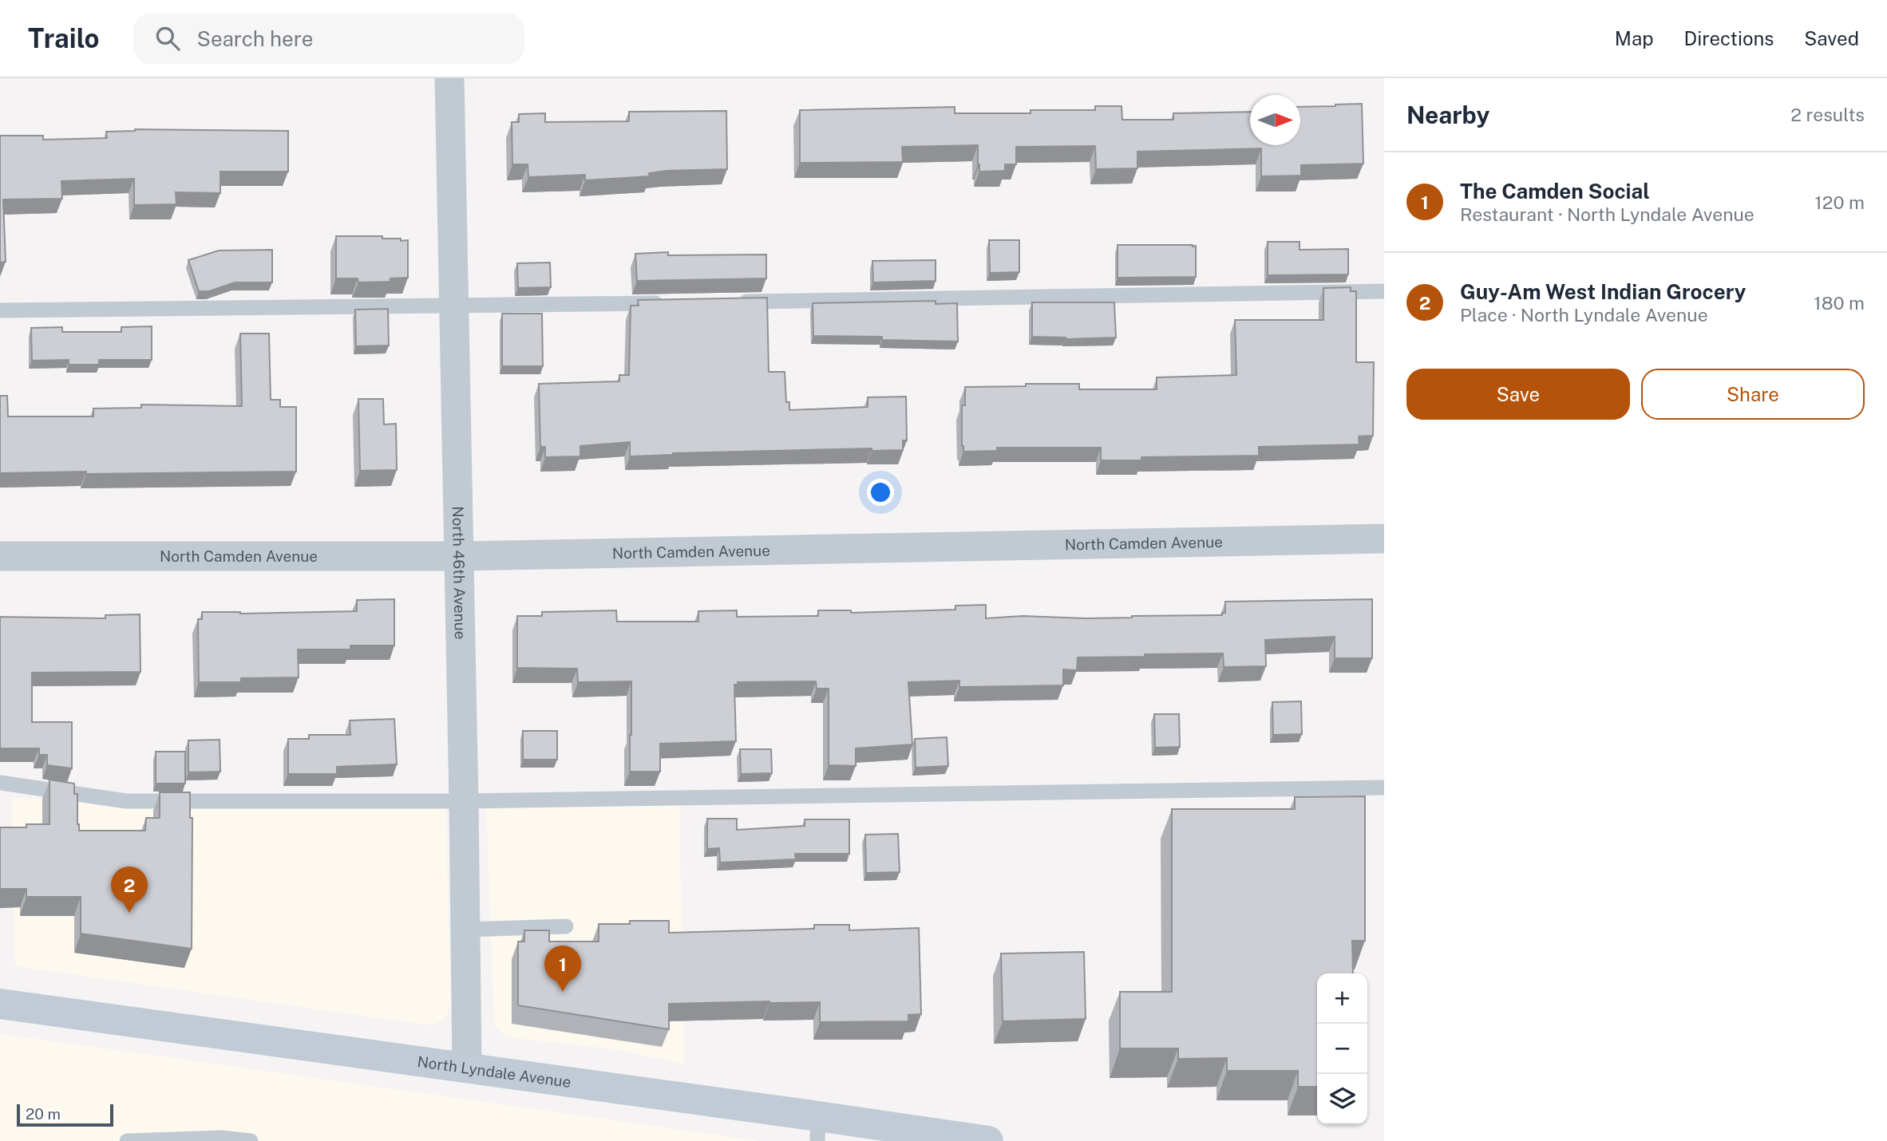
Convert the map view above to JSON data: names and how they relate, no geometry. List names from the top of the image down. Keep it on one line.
{"streets":{"street":["North Camden Avenue","North 46th Avenue","North Lyndale Avenue"]},"crossings":[["North Camden Avenue","North 46th Avenue"],["North 46th Avenue","North Lyndale Avenue"]],"scale_bar":"20 m","north":"right","page":{"header":"Trailo","search":"Search here","nav":["Map","Directions","Saved"],"heading":["Nearby","2 results"],"list":[{"mark":"1","name":"The Camden Social","note":"Restaurant · North Lyndale Avenue","value":"120 m"},{"mark":"2","name":"Guy-Am West Indian Grocery","note":"Place · North Lyndale Avenue","value":"180 m"}],"buttons":["Save","Share"],"pins":["2","1"],"map_buttons":["+","−"],"scale":"20 m"}}
